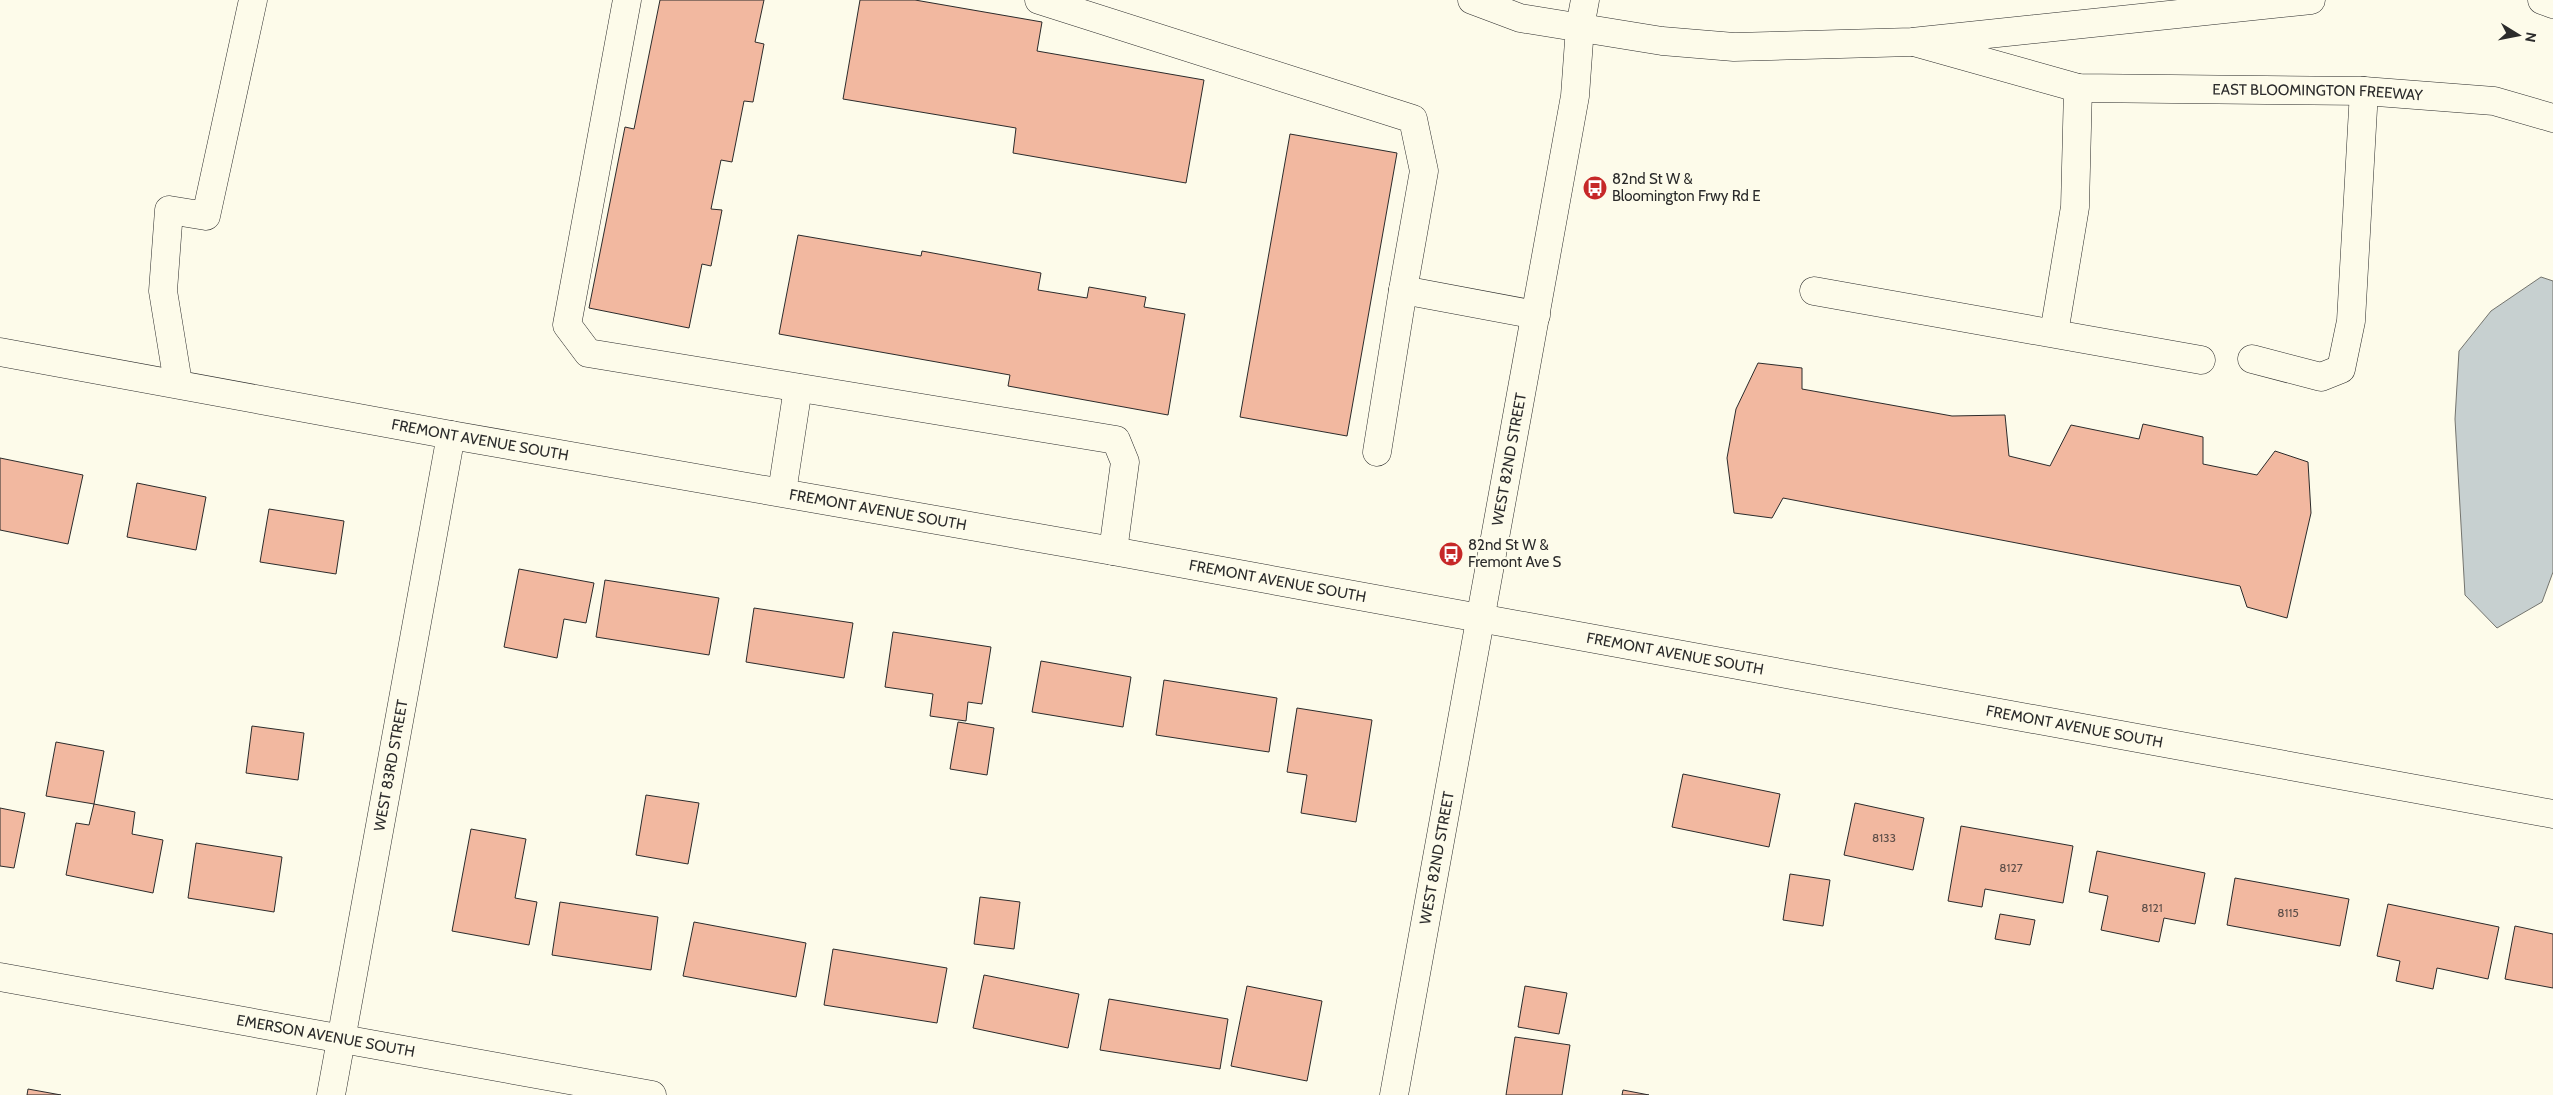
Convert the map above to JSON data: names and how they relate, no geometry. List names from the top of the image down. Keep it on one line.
{"streets":{"main road":["EAST BLOOMINGTON FREEWAY","FREMONT AVENUE SOUTH","WEST 82ND STREET","WEST 83RD STREET","EMERSON AVENUE SOUTH"]},"crossings":[["FREMONT AVENUE SOUTH","WEST 82ND STREET"],["FREMONT AVENUE SOUTH","WEST 83RD STREET"],["WEST 83RD STREET","EMERSON AVENUE SOUTH"]],"places":{"bus stop":["82nd St W & Bloomington Frwy Rd E","82nd St W & Fremont Ave S"]},"house_numbers":["8133","8127","8121","8115"],"north":"right"}
